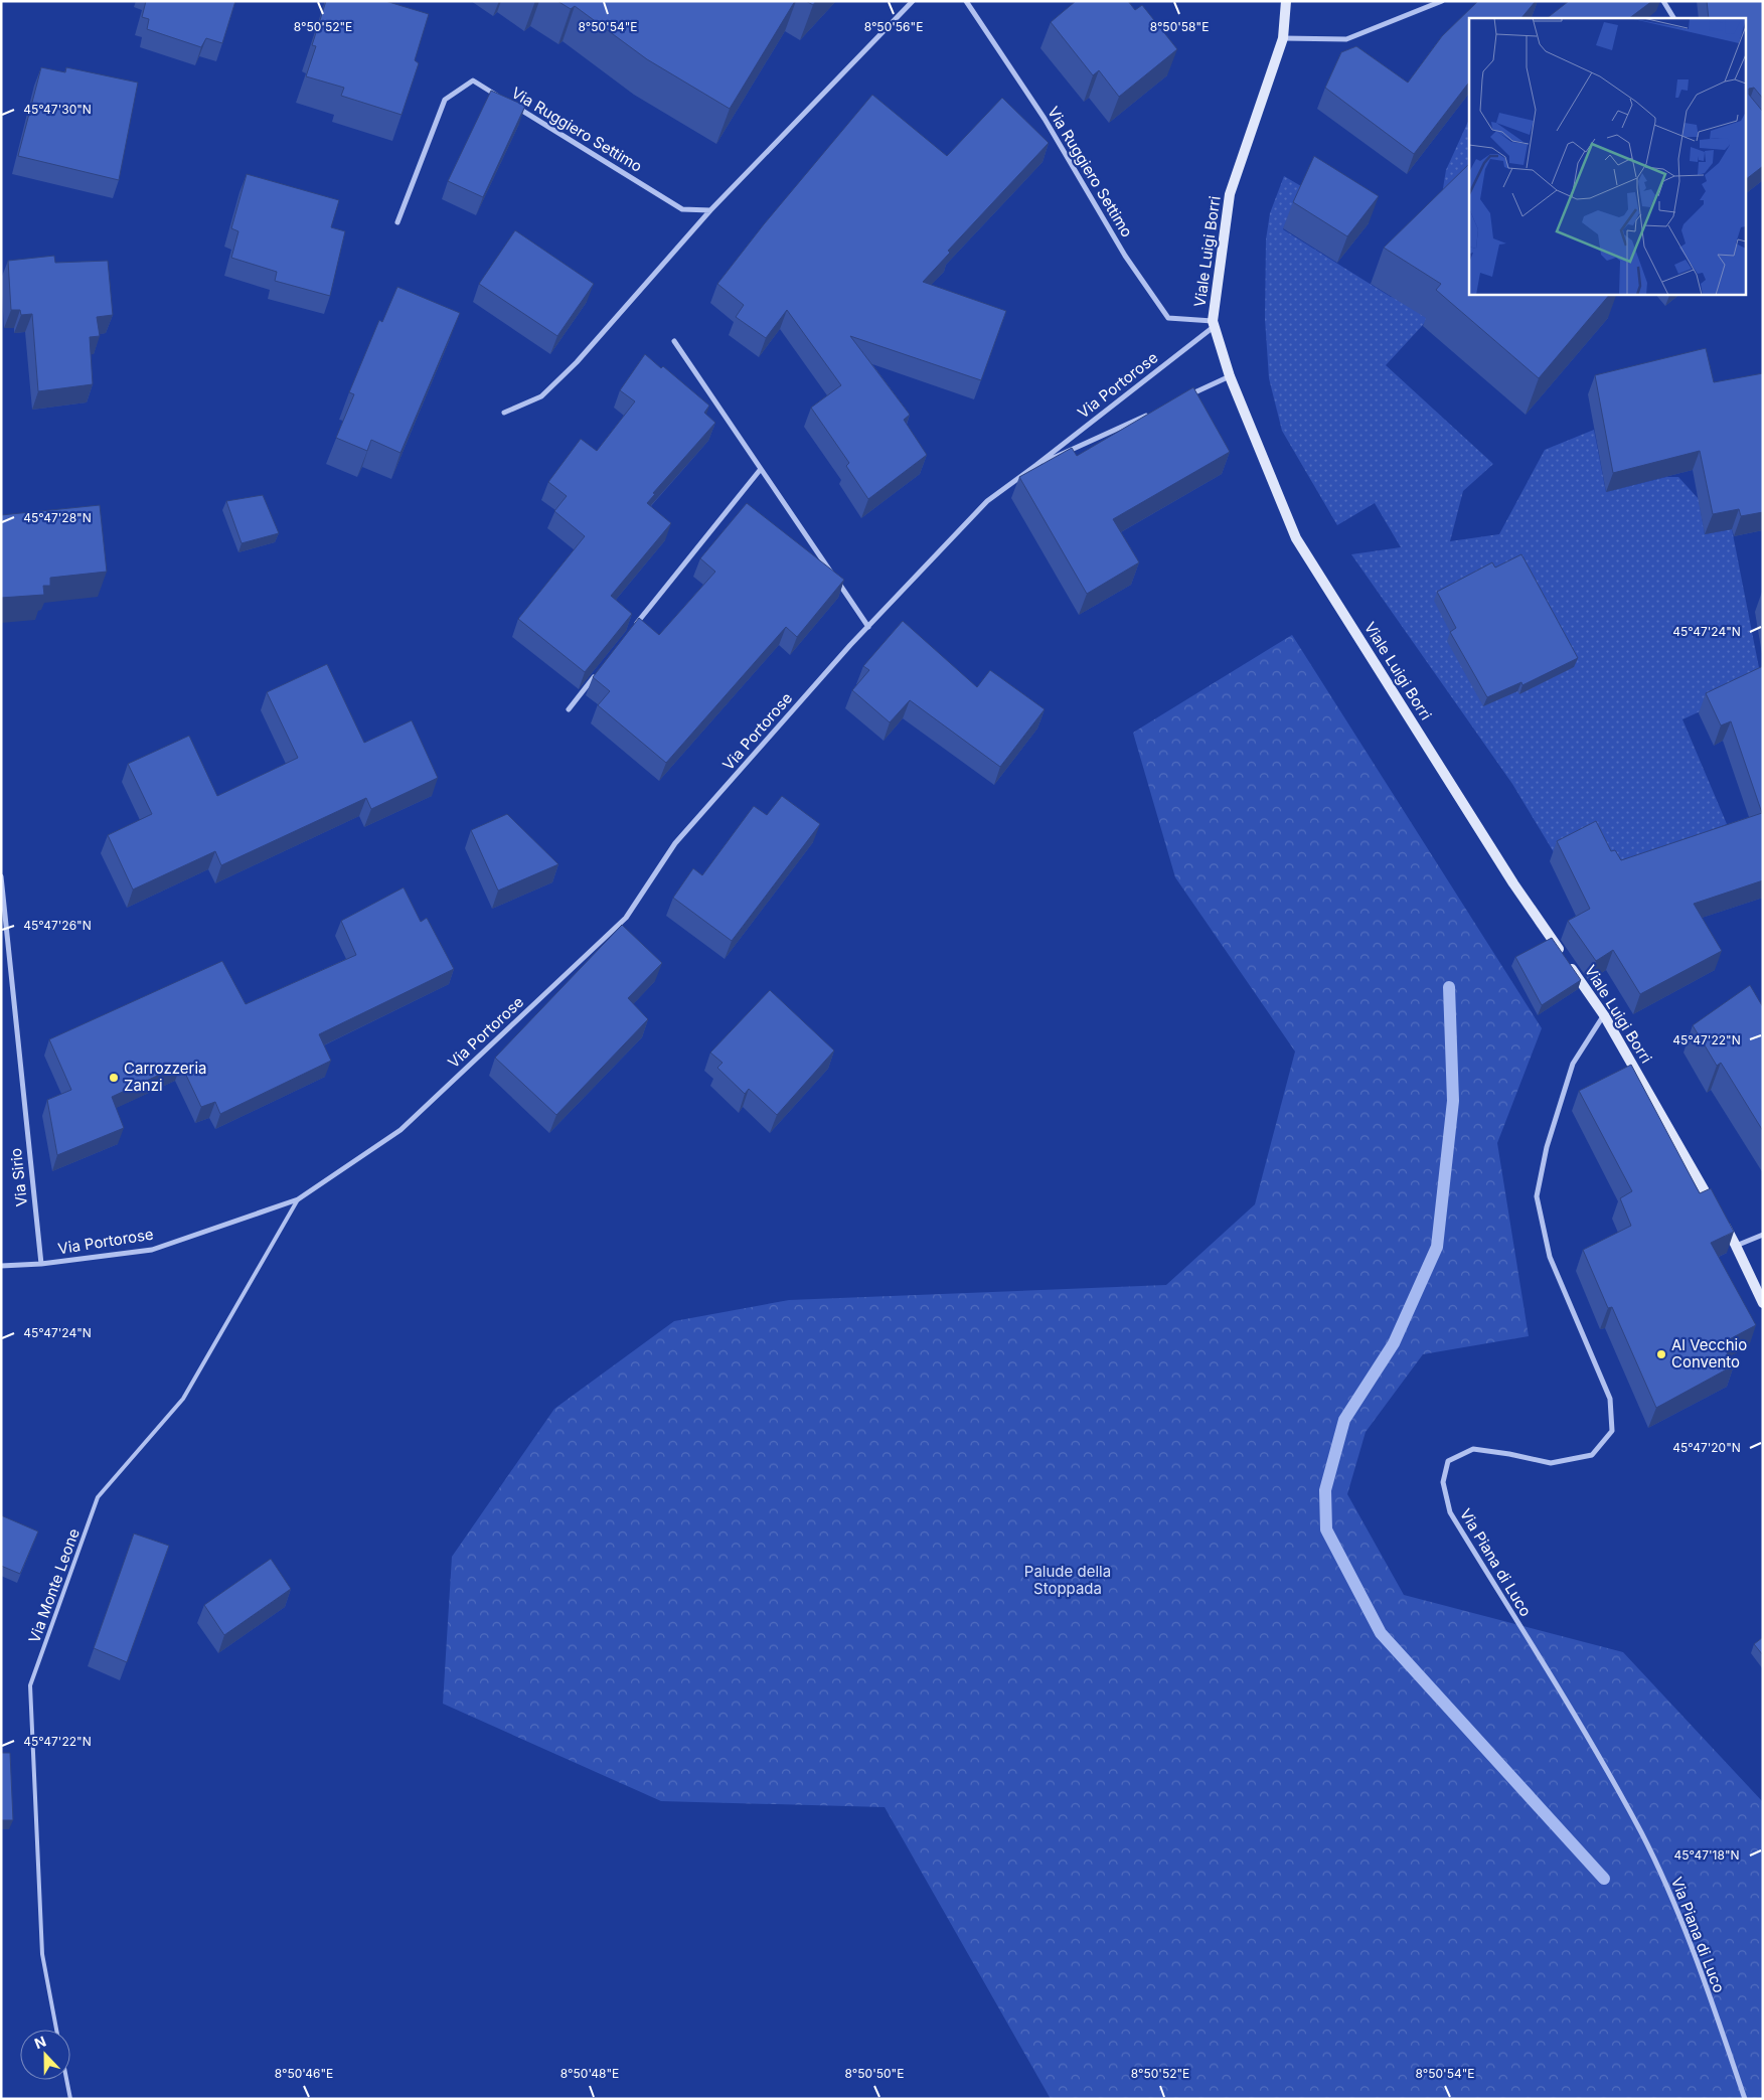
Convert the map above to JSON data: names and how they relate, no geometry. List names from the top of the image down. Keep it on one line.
{"streets":{"main road":["Viale Luigi Borri"],"street":["Via Ruggiero Settimo","Via Portorose","Via Sirio","Via Piana di Luco"],"lane":["Via Monte Leone"]},"crossings":[["Via Ruggiero Settimo","Viale Luigi Borri"],["Via Ruggiero Settimo","Via Portorose"],["Viale Luigi Borri","Via Portorose"],["Viale Luigi Borri","Via Piana di Luco"],["Via Portorose","Via Sirio"],["Via Portorose","Via Monte Leone"]],"parks":["Palude della Stoppada"],"places":["Carrozzeria Zanzi","Al Vecchio Convento"],"north":"top","coordinates":["8°50'52\"E","8°50'54\"E","8°50'56\"E","8°50'58\"E","45°47'30\"N","45°47'28\"N","45°47'24\"N","45°47'26\"N","45°47'22\"N","45°47'20\"N","45°47'18\"N","8°50'46\"E","8°50'48\"E","8°50'50\"E"]}
